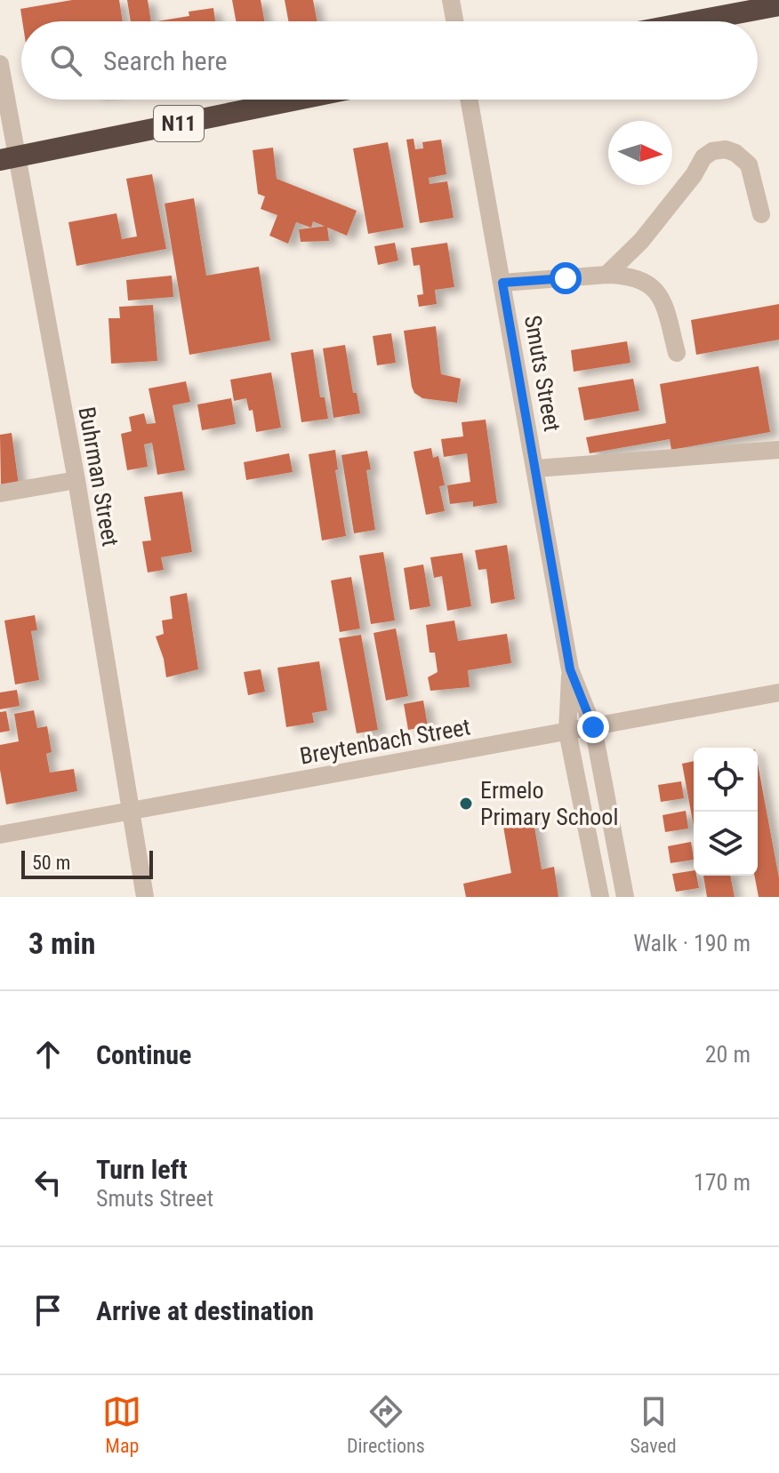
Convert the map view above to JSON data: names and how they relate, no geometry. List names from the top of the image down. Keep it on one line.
{"streets":{"highway":["N11"],"street":["Smuts Street","Buhrman Street","Breytenbach Street"]},"crossings":[["N11","Buhrman Street"],["Smuts Street","Breytenbach Street"],["Buhrman Street","Breytenbach Street"]],"places":["Ermelo Primary School"],"scale_bar":"50 m","north":"right","page":{"search":"Search here","scale":"50 m","heading":["3 min","Walk · 190 m"],"list":[["Continue","20 m"],["Turn left","Smuts Street","170 m"],"Arrive at destination"],"nav":["Map","Directions","Saved"]}}
